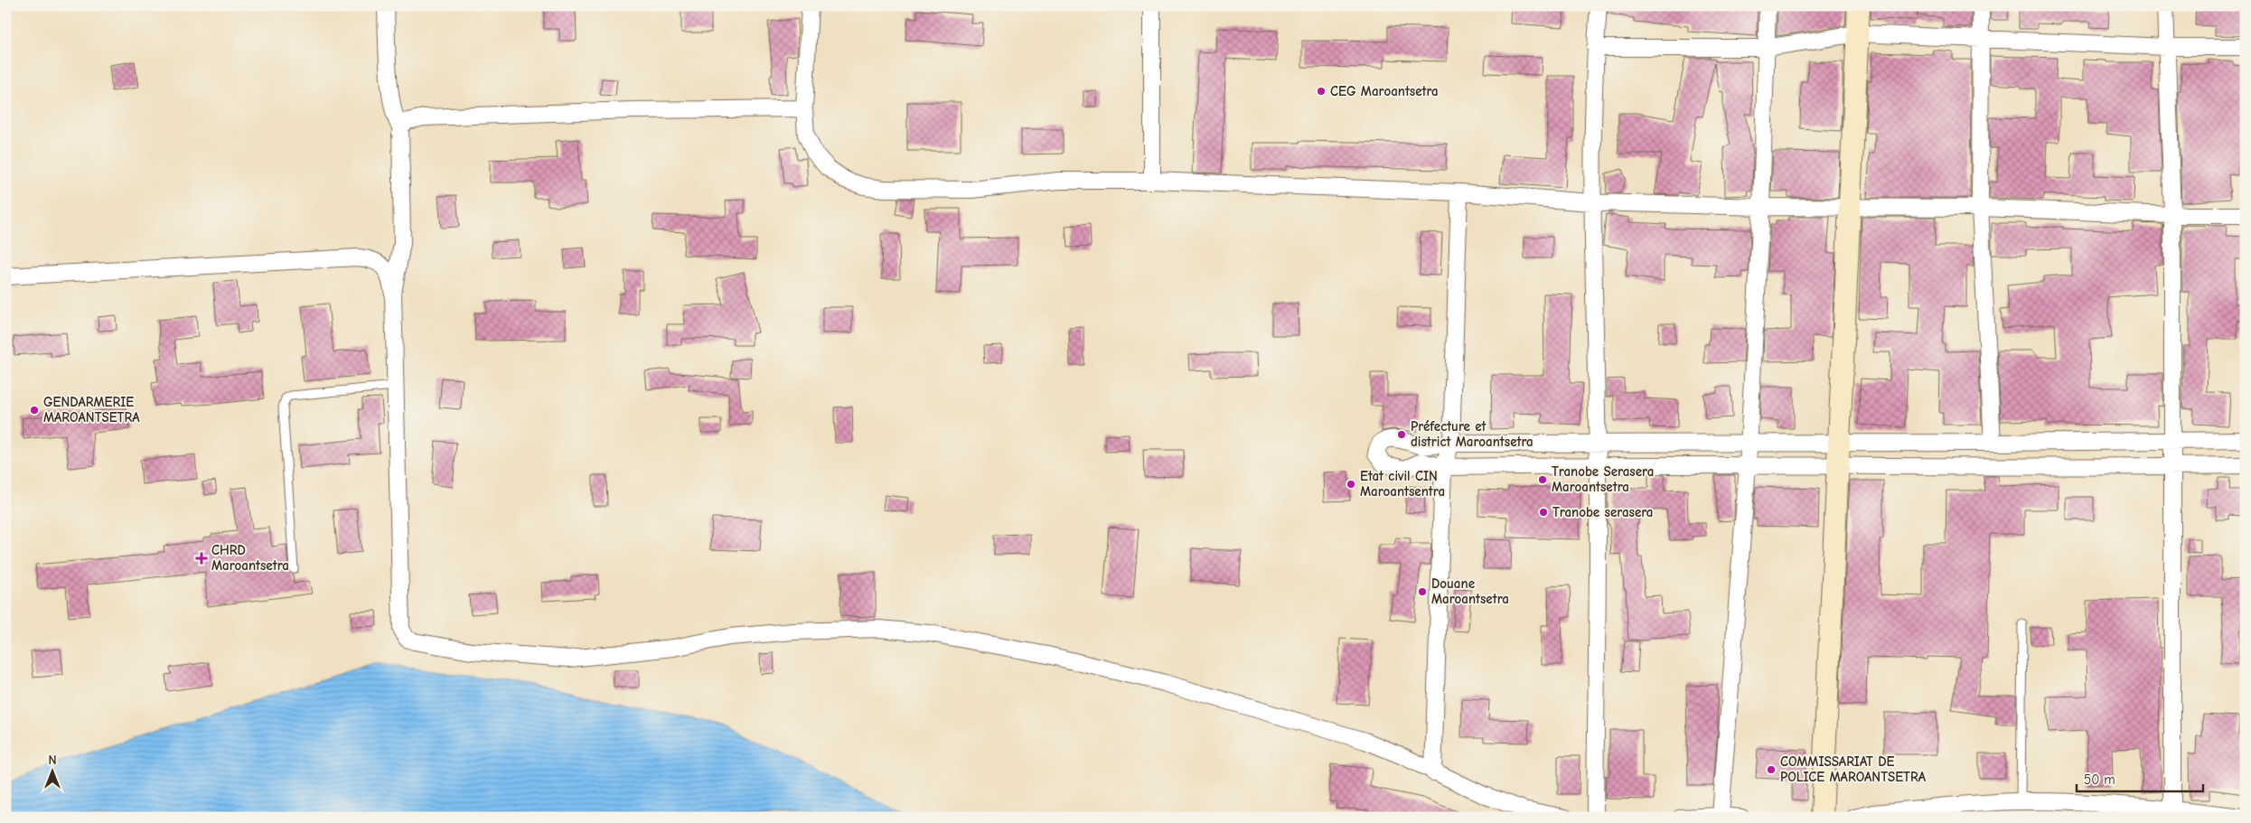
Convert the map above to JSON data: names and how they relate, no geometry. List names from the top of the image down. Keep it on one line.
{"places":{"other":["CEG Maroantsetra","GENDARMERIE MAROANTSETRA","Préfecture et district Maroantsetra","Tranobe Serasera Maroantsetra","Etat civil CIN Maroantsentra","Tranobe serasera","Douane Maroantsetra","COMMISSARIAT DE POLICE MAROANTSETRA"],"health":["CHRD Maroantsetra"]},"scale_bar":"50 m","north":"top"}
